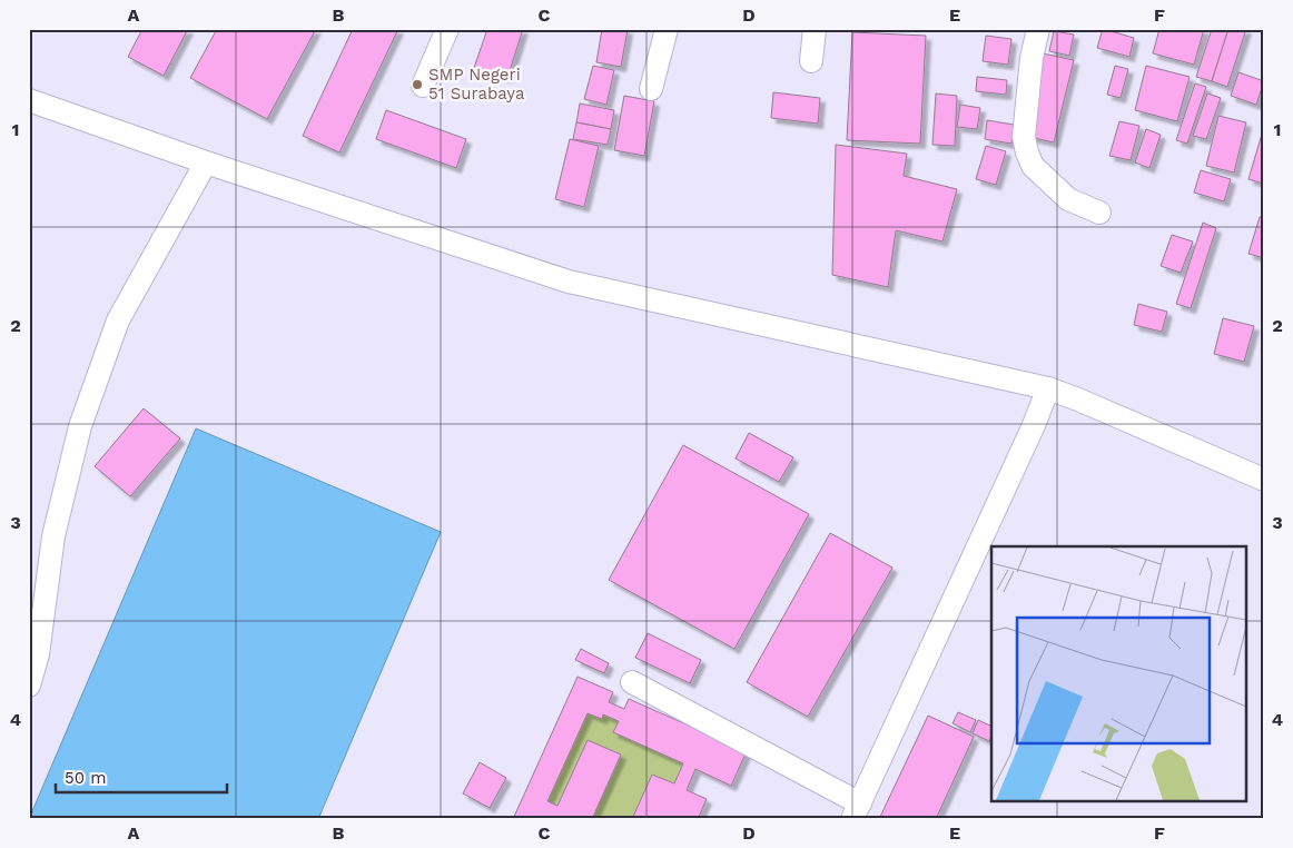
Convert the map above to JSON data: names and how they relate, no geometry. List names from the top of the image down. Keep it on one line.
{"places":["SMP Negeri 51 Surabaya"],"scale_bar":"50 m","grid":{"columns":["A","B","C","D","E","F"],"rows":["1","2","3","4"]}}
